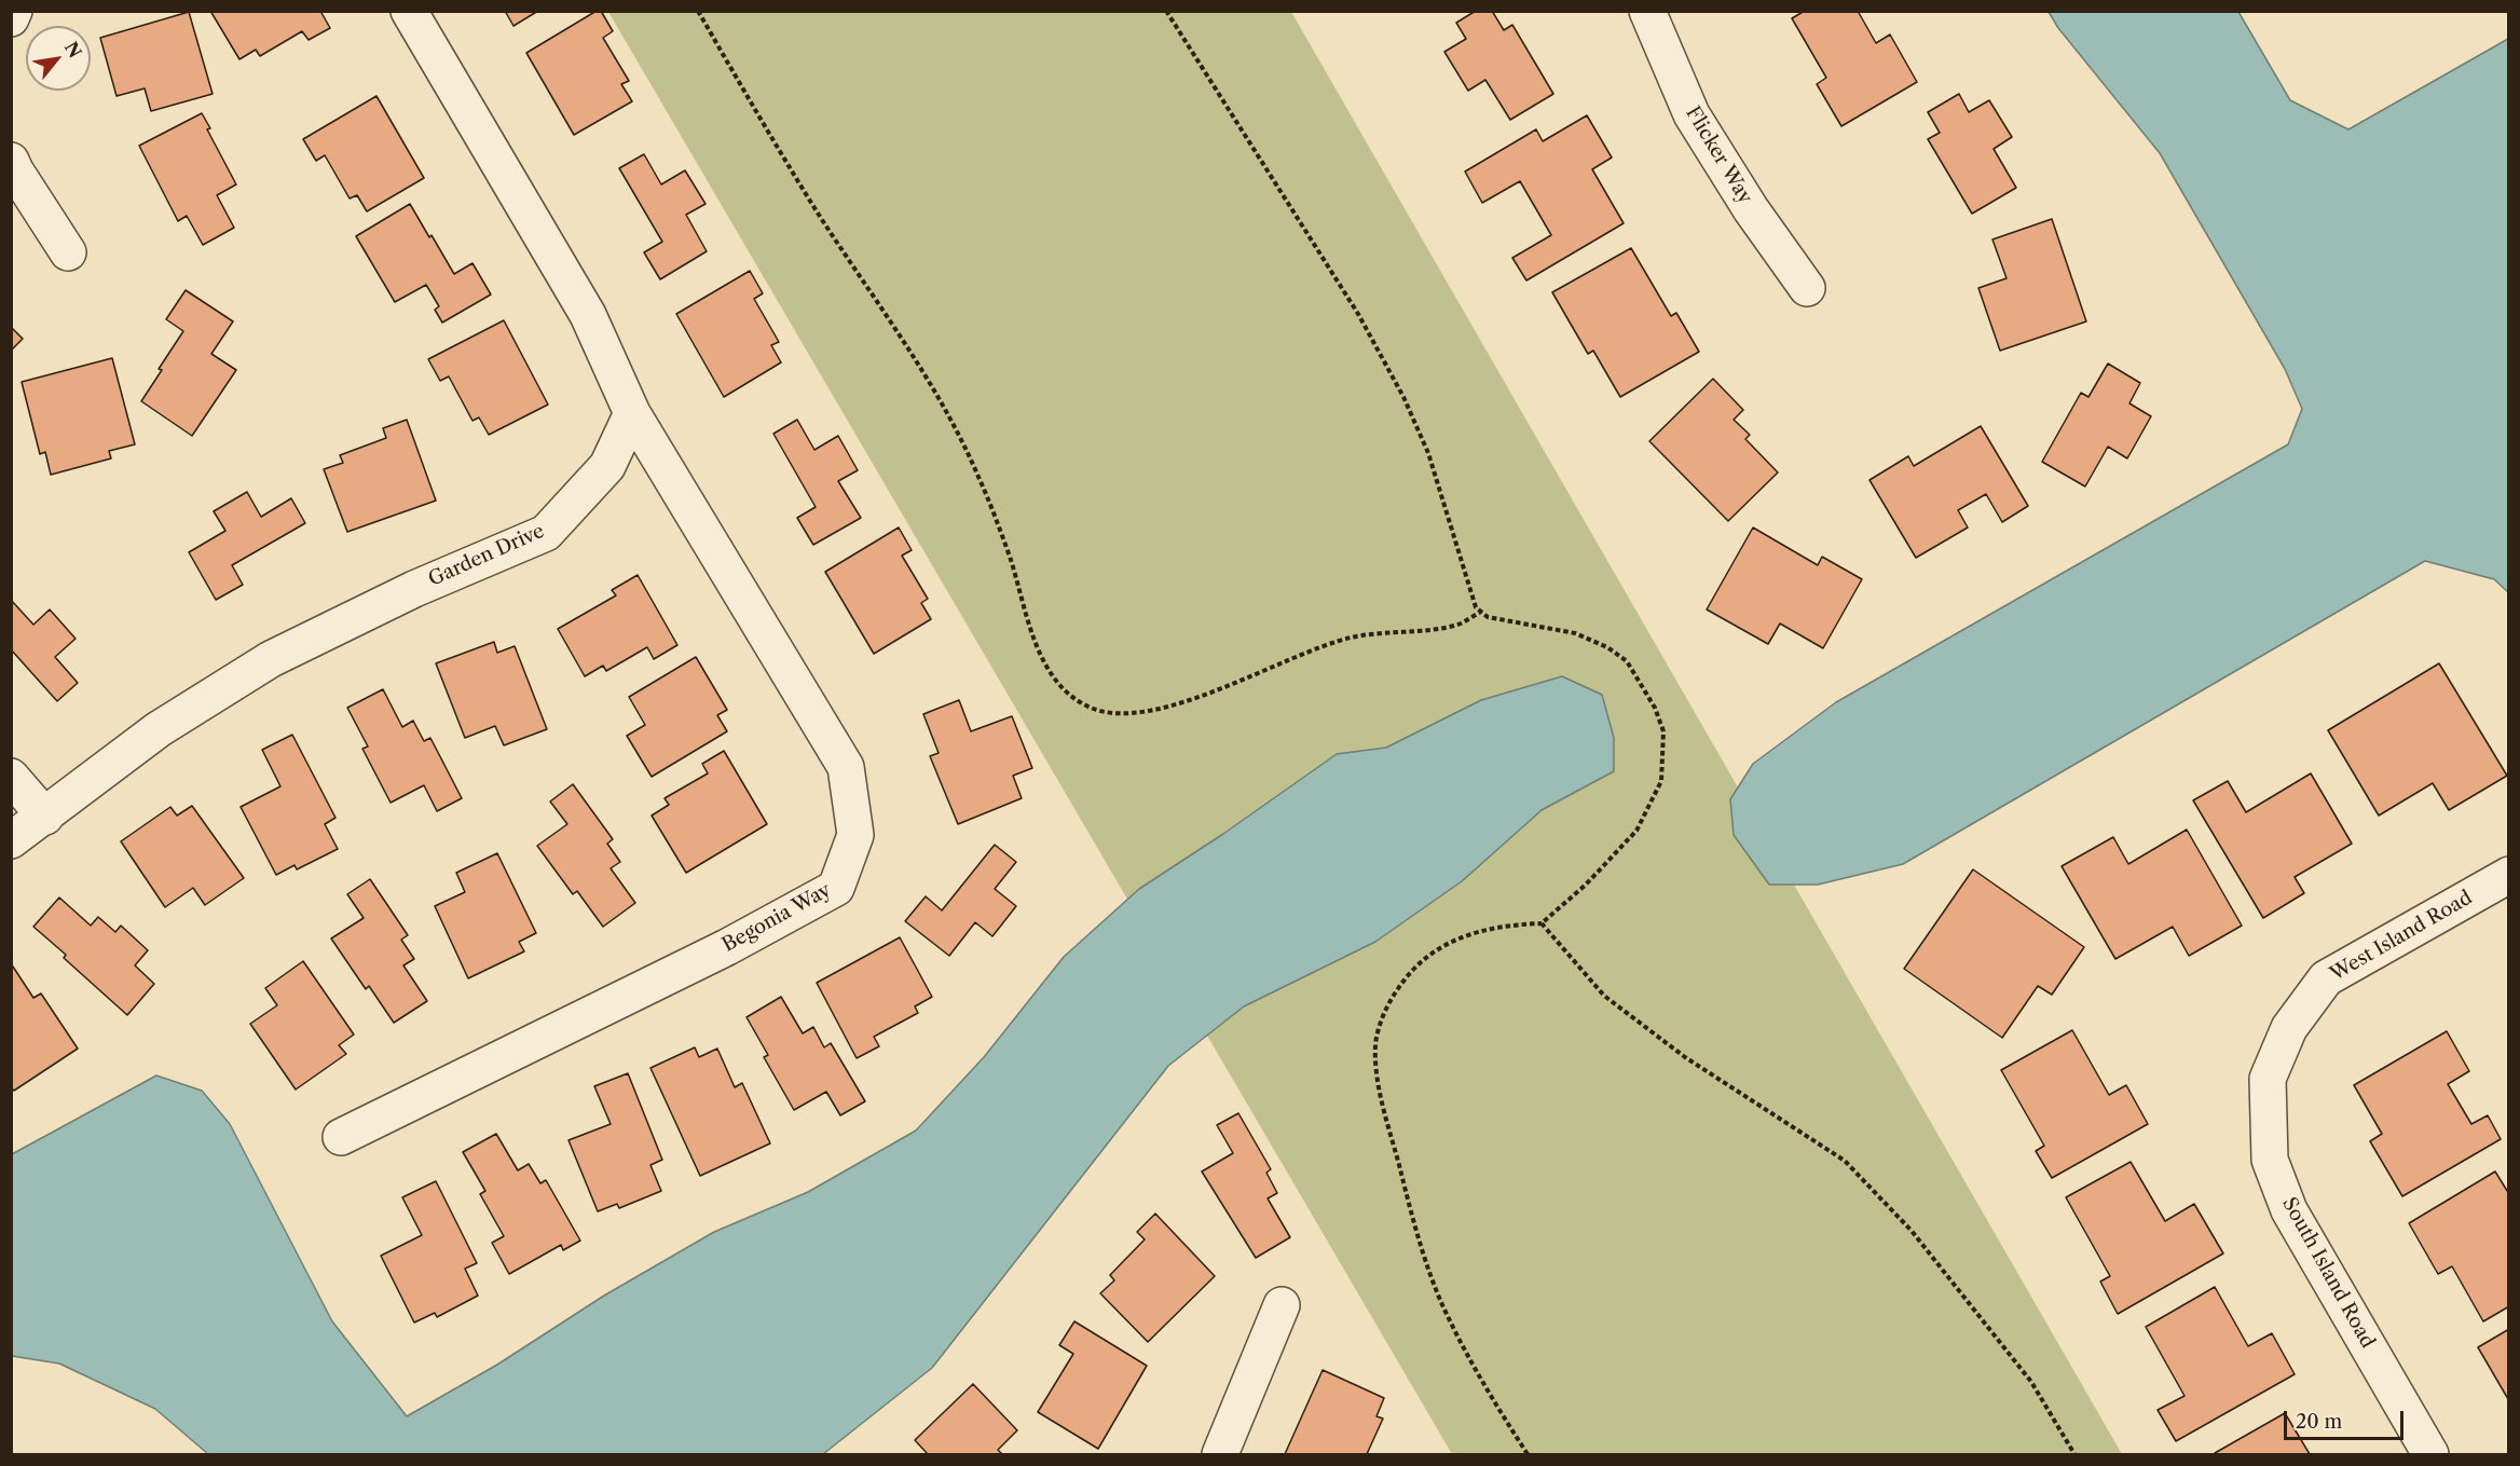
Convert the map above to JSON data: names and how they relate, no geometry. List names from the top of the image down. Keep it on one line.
{"streets":{"street":["Flicker Way","Garden Drive","Begonia Way","West Island Road","South Island Road"]},"crossings":[["Garden Drive","Begonia Way"],["West Island Road","South Island Road"]],"scale_bar":"20 m","north":"top right"}
